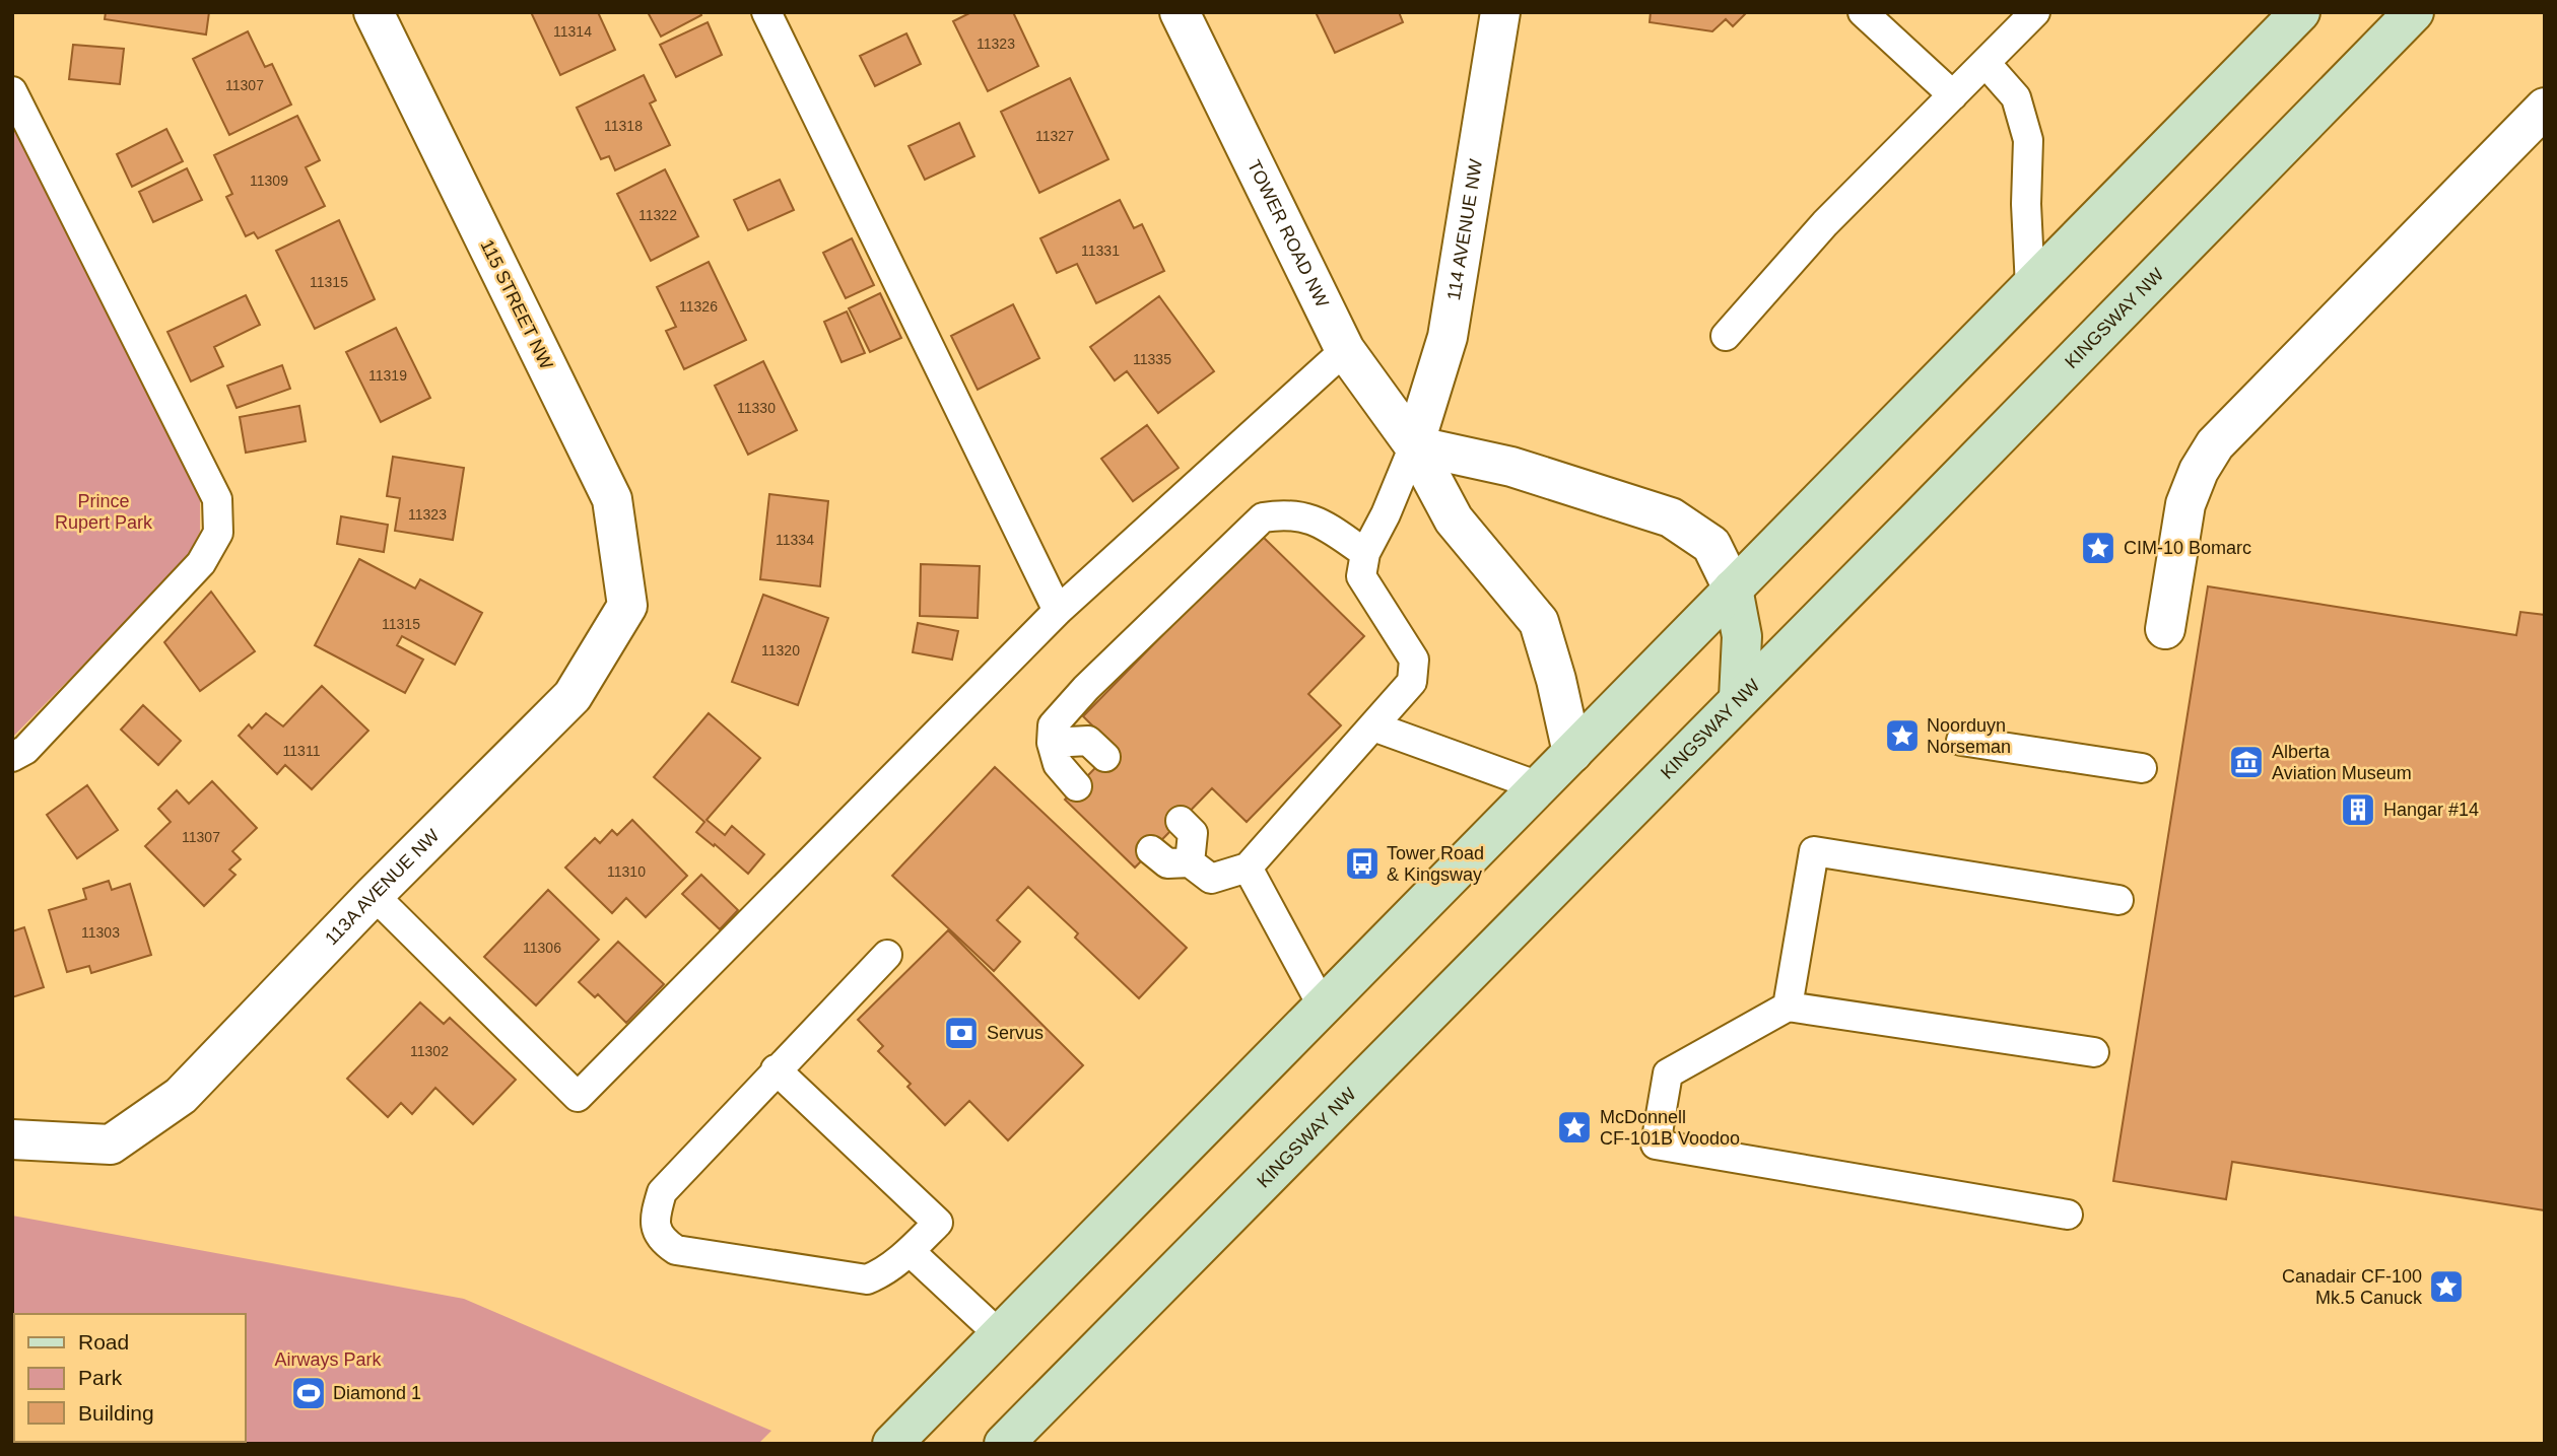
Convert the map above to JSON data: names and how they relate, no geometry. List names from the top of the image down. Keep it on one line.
{"streets":{"main road":["KINGSWAY NW"],"street":["114 AVENUE NW","TOWER ROAD NW","115 STREET NW","113A AVENUE NW"]},"crossings":[["114 AVENUE NW","TOWER ROAD NW"],["115 STREET NW","113A AVENUE NW"]],"parks":["Prince Rupert Park","Airways Park"],"places":{"place":["CIM-10 Bomarc","Noorduyn Norseman","McDonnell CF-101B Voodoo","Canadair CF-100 Mk.5 Canuck"],"museum":["Alberta Aviation Museum"],"building":["Hangar #14"],"bus stop":["Tower Road & Kingsway"],"bank":["Servus"],"sports":["Diamond 1"]},"house_numbers":["11314","11323","11307","11318","11327","11309","11322","11331","11315","11326","11335","11319","11330","11323","11334","11315","11320","11311","11307","11310","11303","11306","11302"],"legend":["Road","Park","Building"]}
